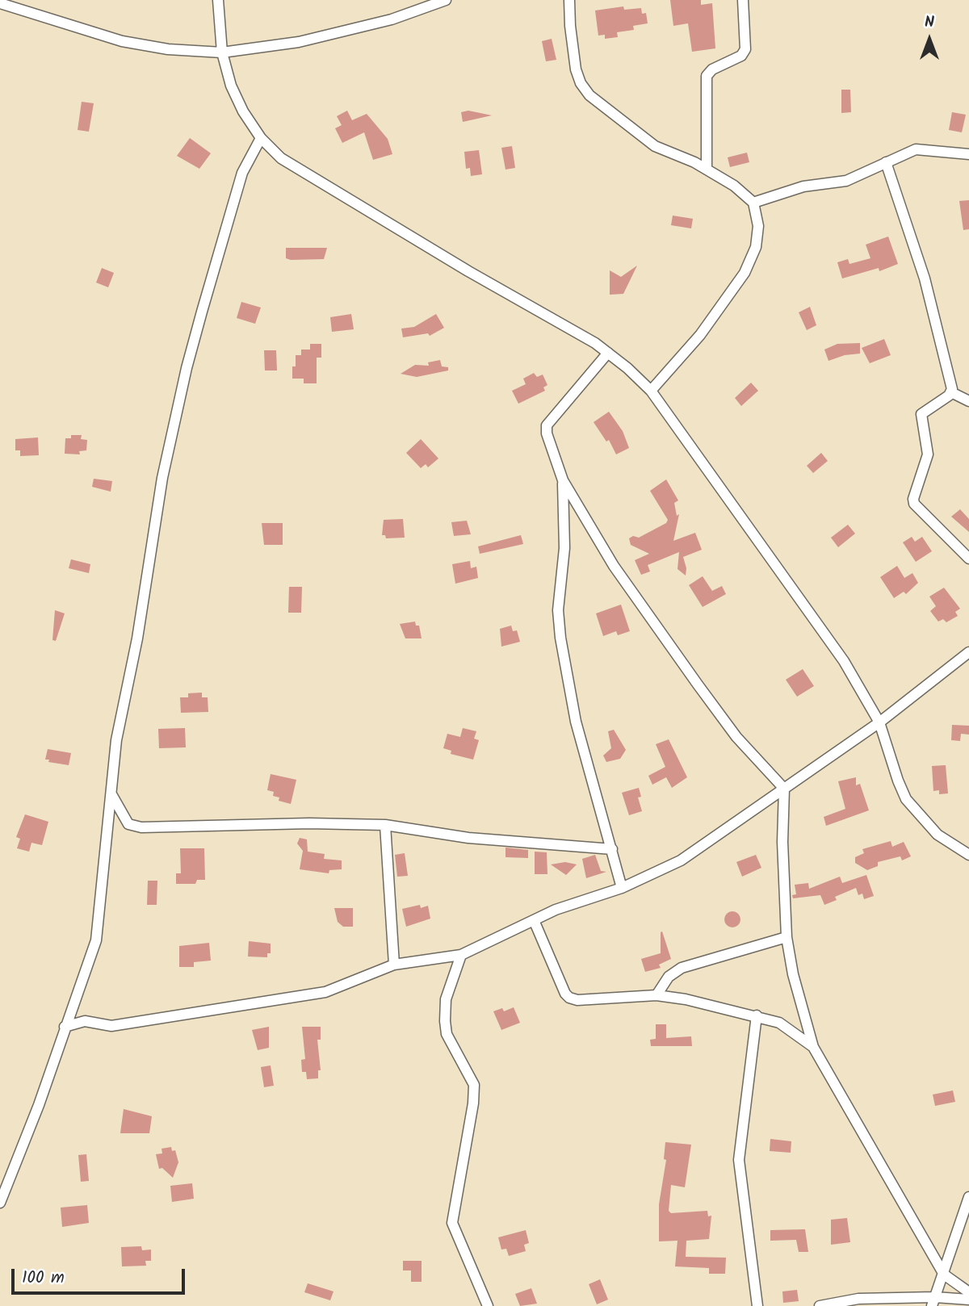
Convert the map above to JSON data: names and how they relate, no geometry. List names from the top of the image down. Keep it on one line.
{"scale_bar":"100 m","north":"top"}
